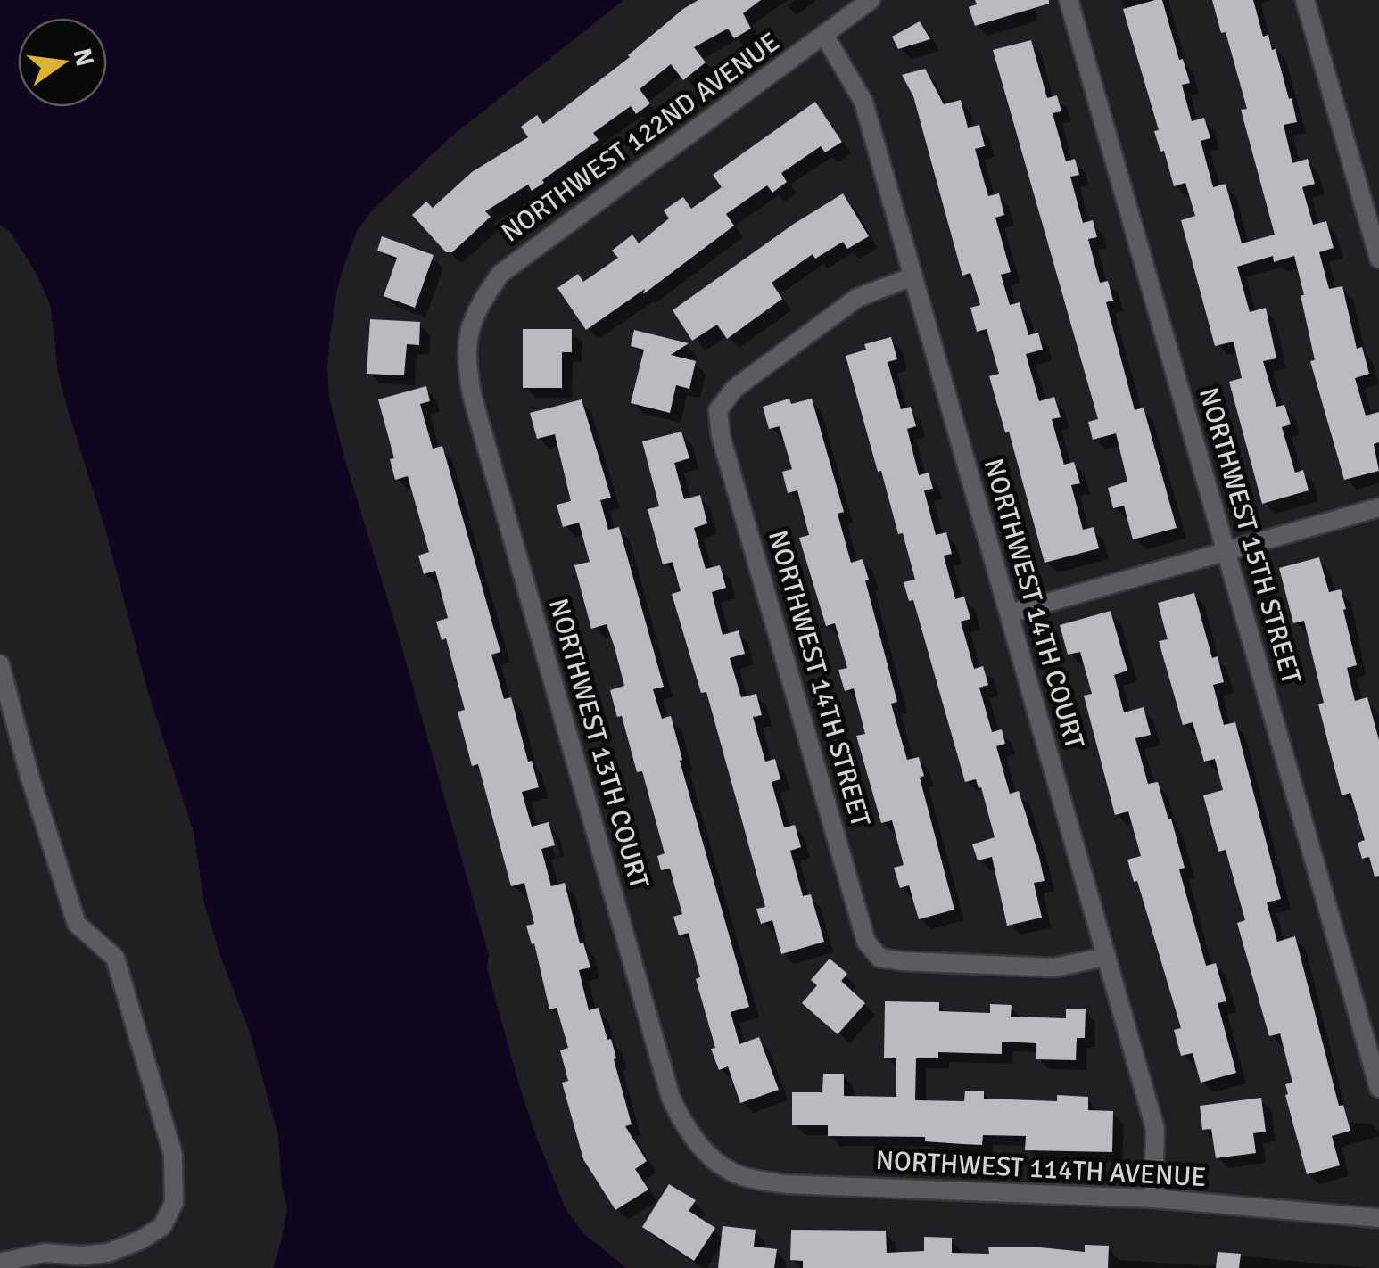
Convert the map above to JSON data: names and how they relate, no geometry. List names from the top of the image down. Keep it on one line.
{"streets":{"street":["NORTHWEST 122ND AVENUE","NORTHWEST 15TH STREET","NORTHWEST 14TH COURT","NORTHWEST 14TH STREET","NORTHWEST 13TH COURT","NORTHWEST 114TH AVENUE"]},"crossings":[["NORTHWEST 122ND AVENUE","NORTHWEST 14TH COURT"],["NORTHWEST 122ND AVENUE","NORTHWEST 13TH COURT"],["NORTHWEST 14TH COURT","NORTHWEST 14TH STREET"],["NORTHWEST 14TH COURT","NORTHWEST 114TH AVENUE"],["NORTHWEST 13TH COURT","NORTHWEST 114TH AVENUE"]],"north":"right"}
